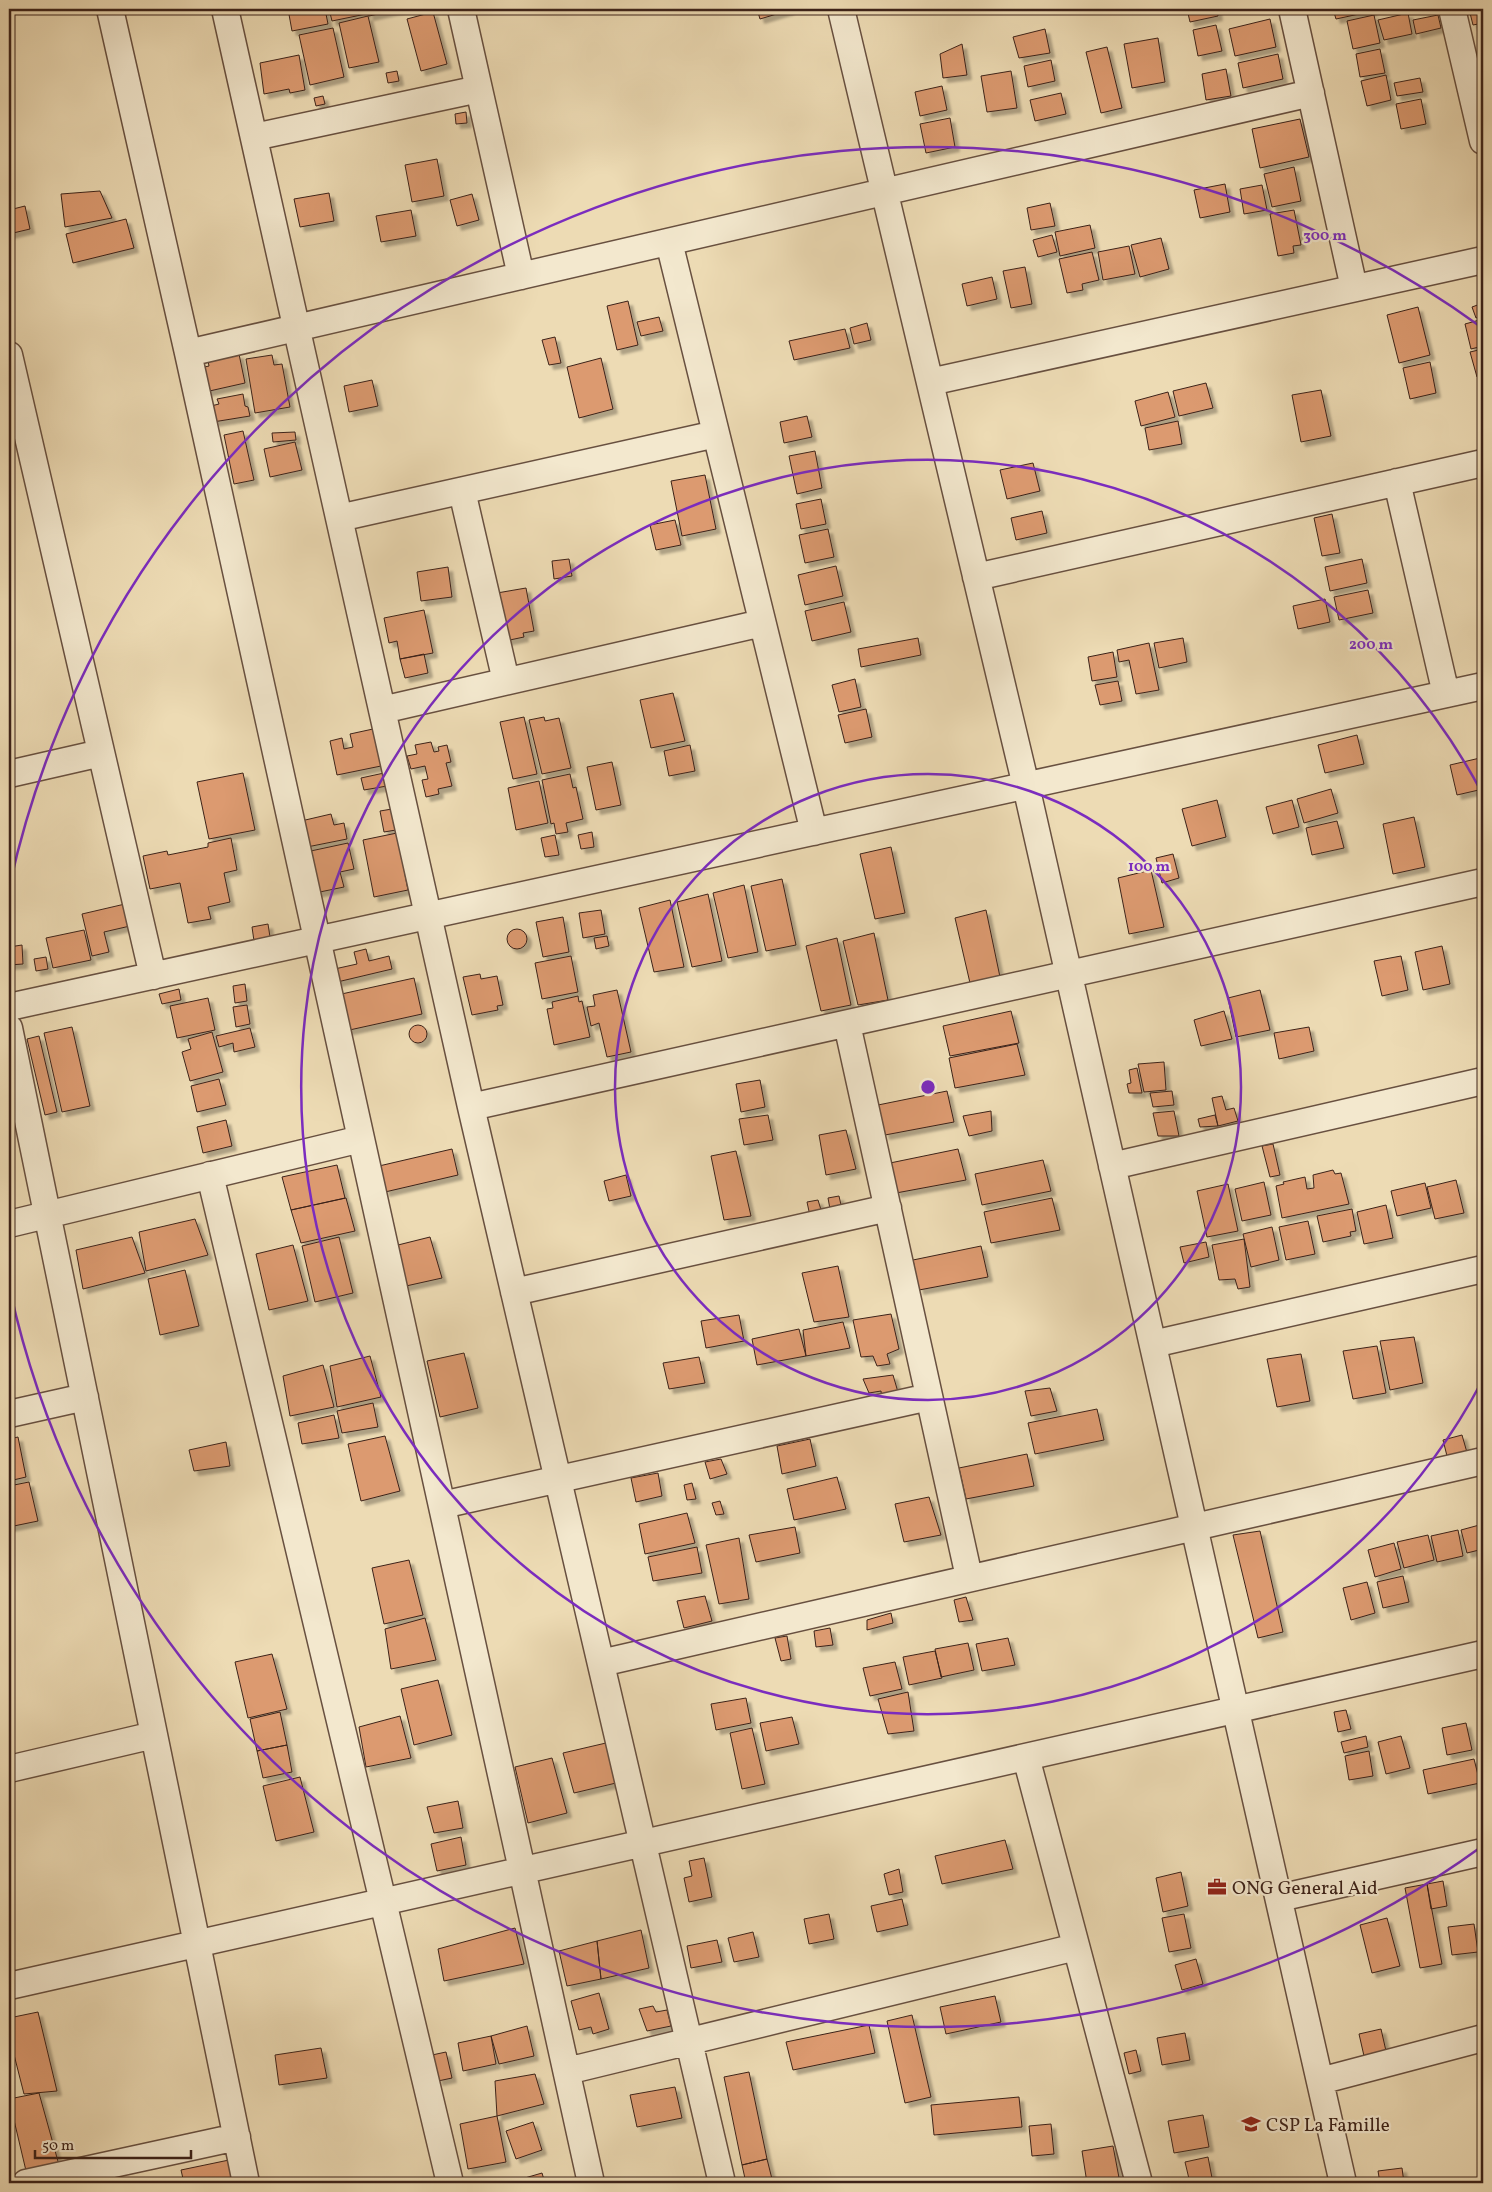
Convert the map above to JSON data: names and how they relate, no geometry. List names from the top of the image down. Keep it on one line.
{"places":{"office":["ONG General Aid"],"school or university":["CSP La Famille"]},"scale_bar":"50 m","rings":["300 m","200 m","100 m"]}
